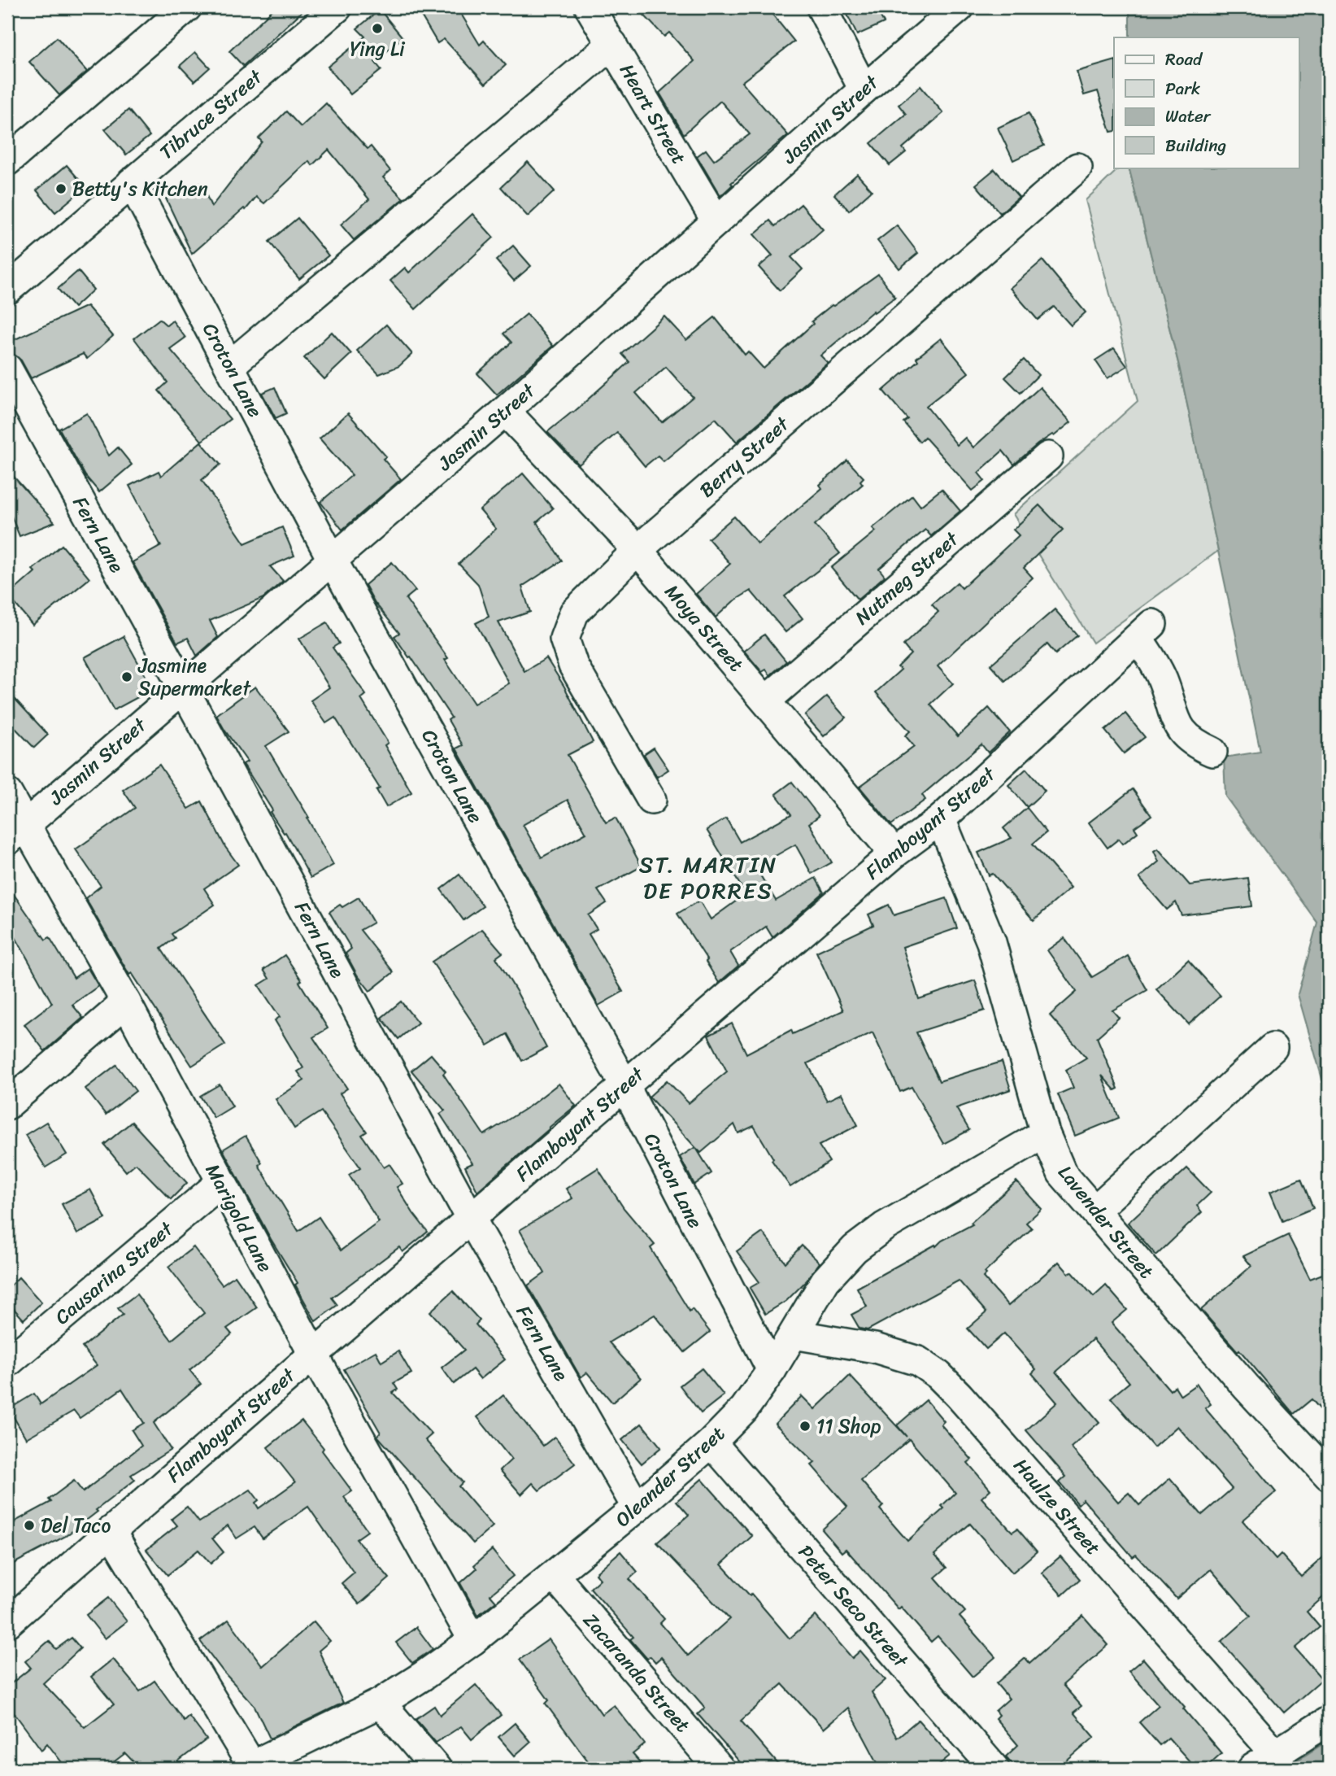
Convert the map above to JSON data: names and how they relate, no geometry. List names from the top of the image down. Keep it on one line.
{"streets":{"street":["Heart Street","Tibruce Street","Jasmin Street","Croton Lane","Berry Street","Fern Lane","Nutmeg Street","Moya Street","Flamboyant Street","Marigold Lane","Lavender Street","Causarina Street","Oleander Street","Haulze Street","Peter Seco Street","Zacaranda Street"]},"crossings":[["Heart Street","Jasmin Street"],["Tibruce Street","Croton Lane"],["Jasmin Street","Croton Lane"],["Jasmin Street","Fern Lane"],["Jasmin Street","Moya Street"],["Jasmin Street","Marigold Lane"],["Croton Lane","Flamboyant Street"],["Croton Lane","Oleander Street"],["Berry Street","Moya Street"],["Fern Lane","Flamboyant Street"],["Fern Lane","Oleander Street"],["Nutmeg Street","Moya Street"],["Moya Street","Flamboyant Street"],["Flamboyant Street","Marigold Lane"],["Flamboyant Street","Lavender Street"],["Marigold Lane","Causarina Street"],["Marigold Lane","Oleander Street"],["Lavender Street","Oleander Street"],["Oleander Street","Haulze Street"],["Oleander Street","Peter Seco Street"],["Oleander Street","Zacaranda Street"]],"districts":["ST. MARTIN DE PORRES"],"places":["Ying Li","Betty's Kitchen","Jasmine Supermarket","11 Shop","Del Taco"],"legend":["Road","Park","Water","Building"]}
